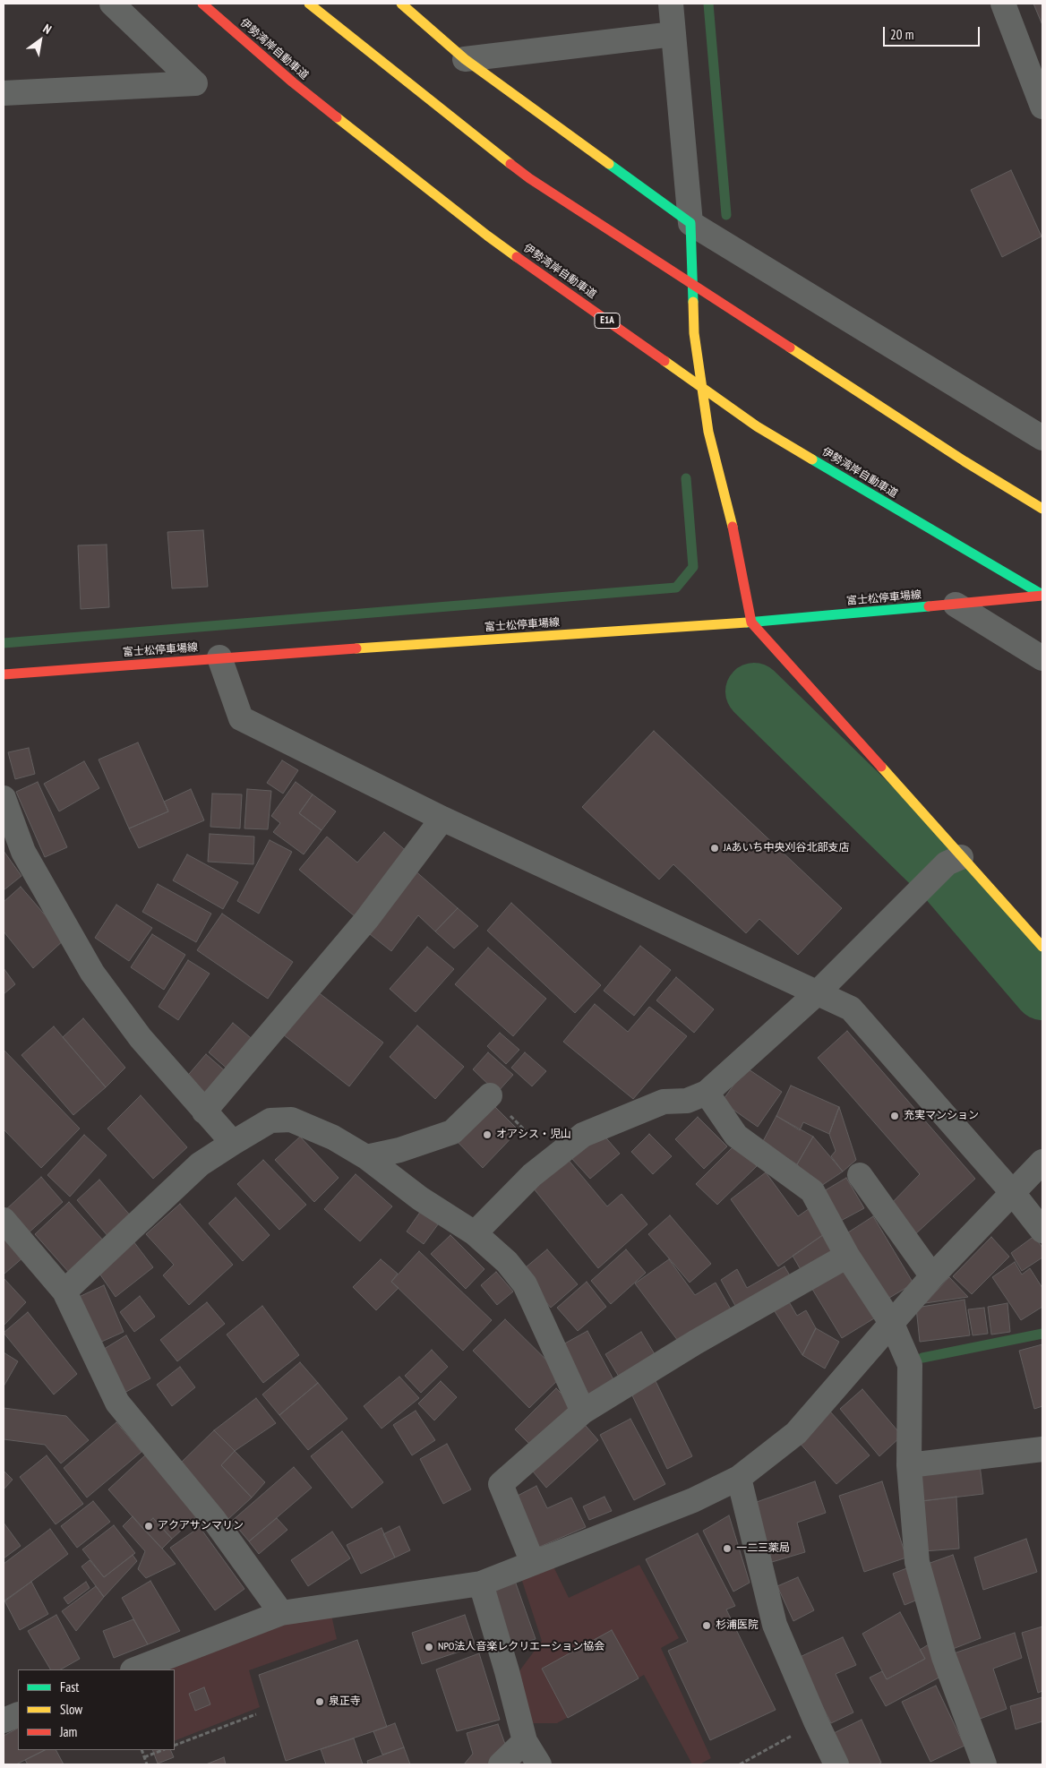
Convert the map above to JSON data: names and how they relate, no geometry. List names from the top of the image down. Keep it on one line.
{"streets":{"main road":["伊勢湾岸自動車道","E1A","富士松停車場線"]},"crossings":[["伊勢湾岸自動車道","富士松停車場線"]],"places":["JAあいち中央刈谷北部支店","充実マンション","オアシス・児山","アクアサンマリン","一二三薬局","杉浦医院","NPO法人音楽レクリエーション協会","泉正寺"],"legend":["Fast","Slow","Jam"],"scale_bar":"20 m","north":"top right"}
